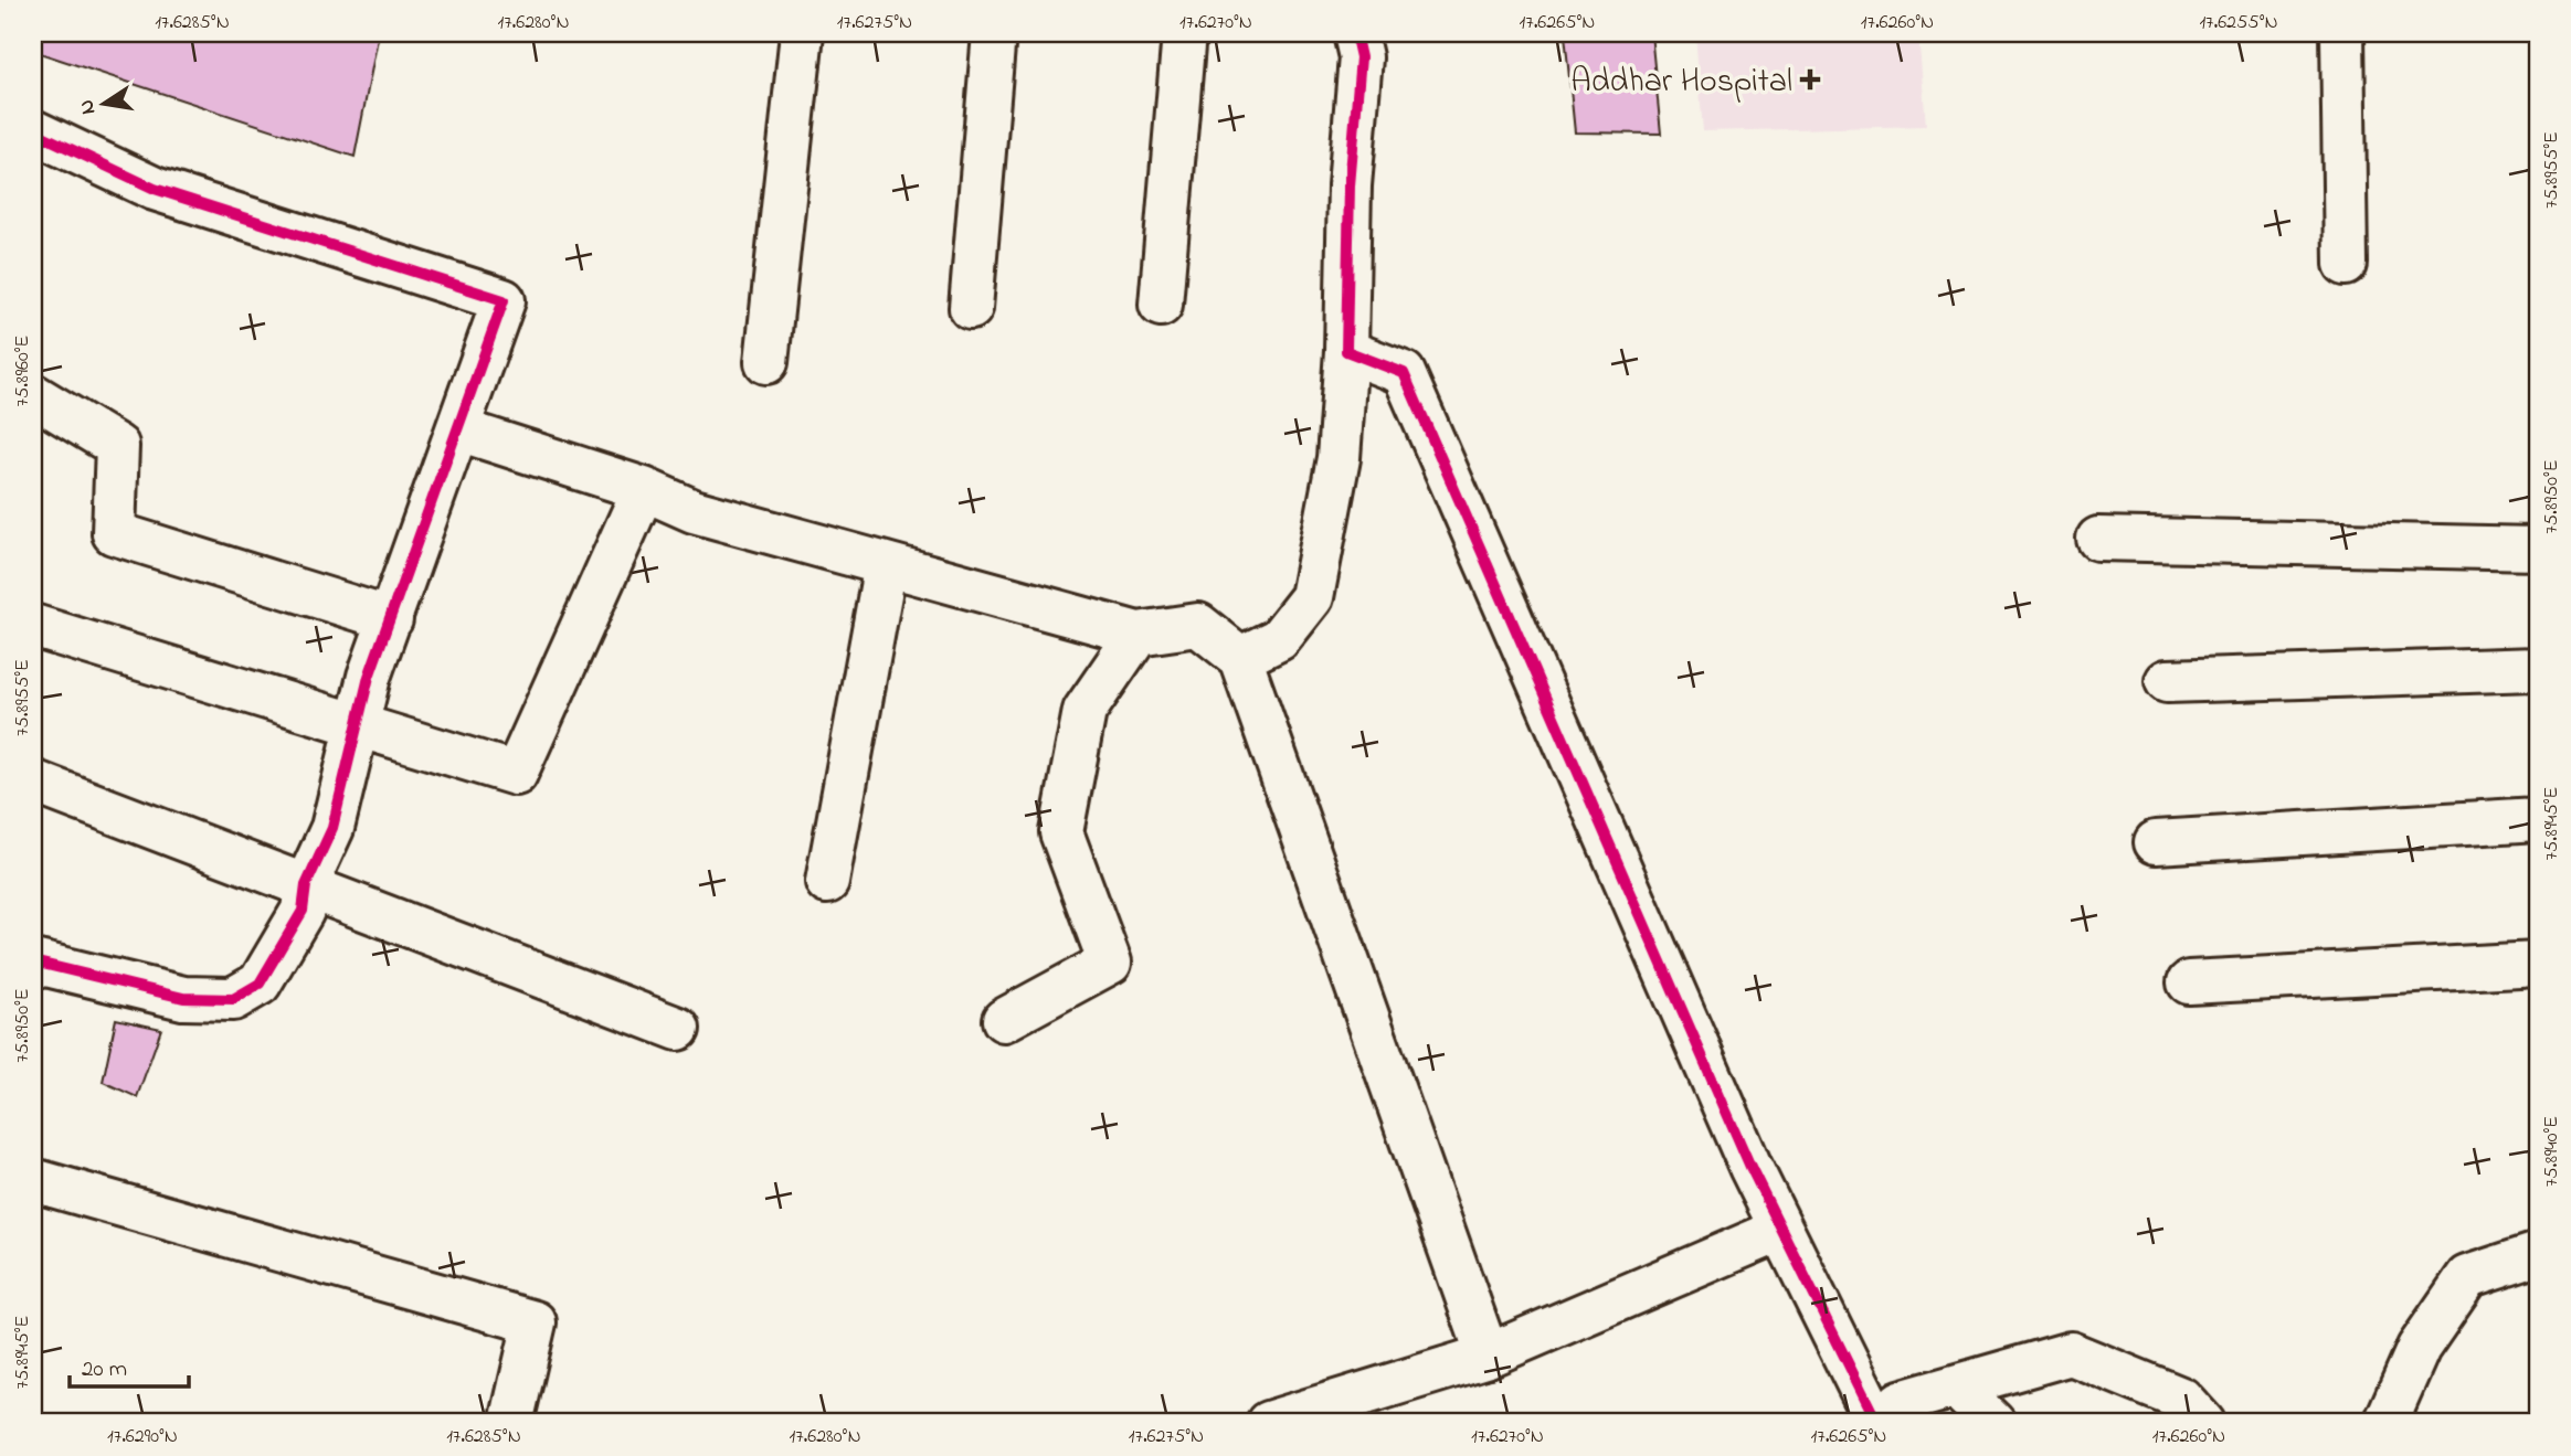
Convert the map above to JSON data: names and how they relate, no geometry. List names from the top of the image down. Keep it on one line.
{"places":{"health":["Addhar Hospital"]},"scale_bar":"20 m","north":"left","coordinates":["17.6285°N","17.6280°N","17.6275°N","17.6270°N","17.6265°N","17.6260°N","17.6255°N","75.8955°E","75.8960°E","75.8950°E","75.8945°E","75.8940°E","17.6290°N"]}
